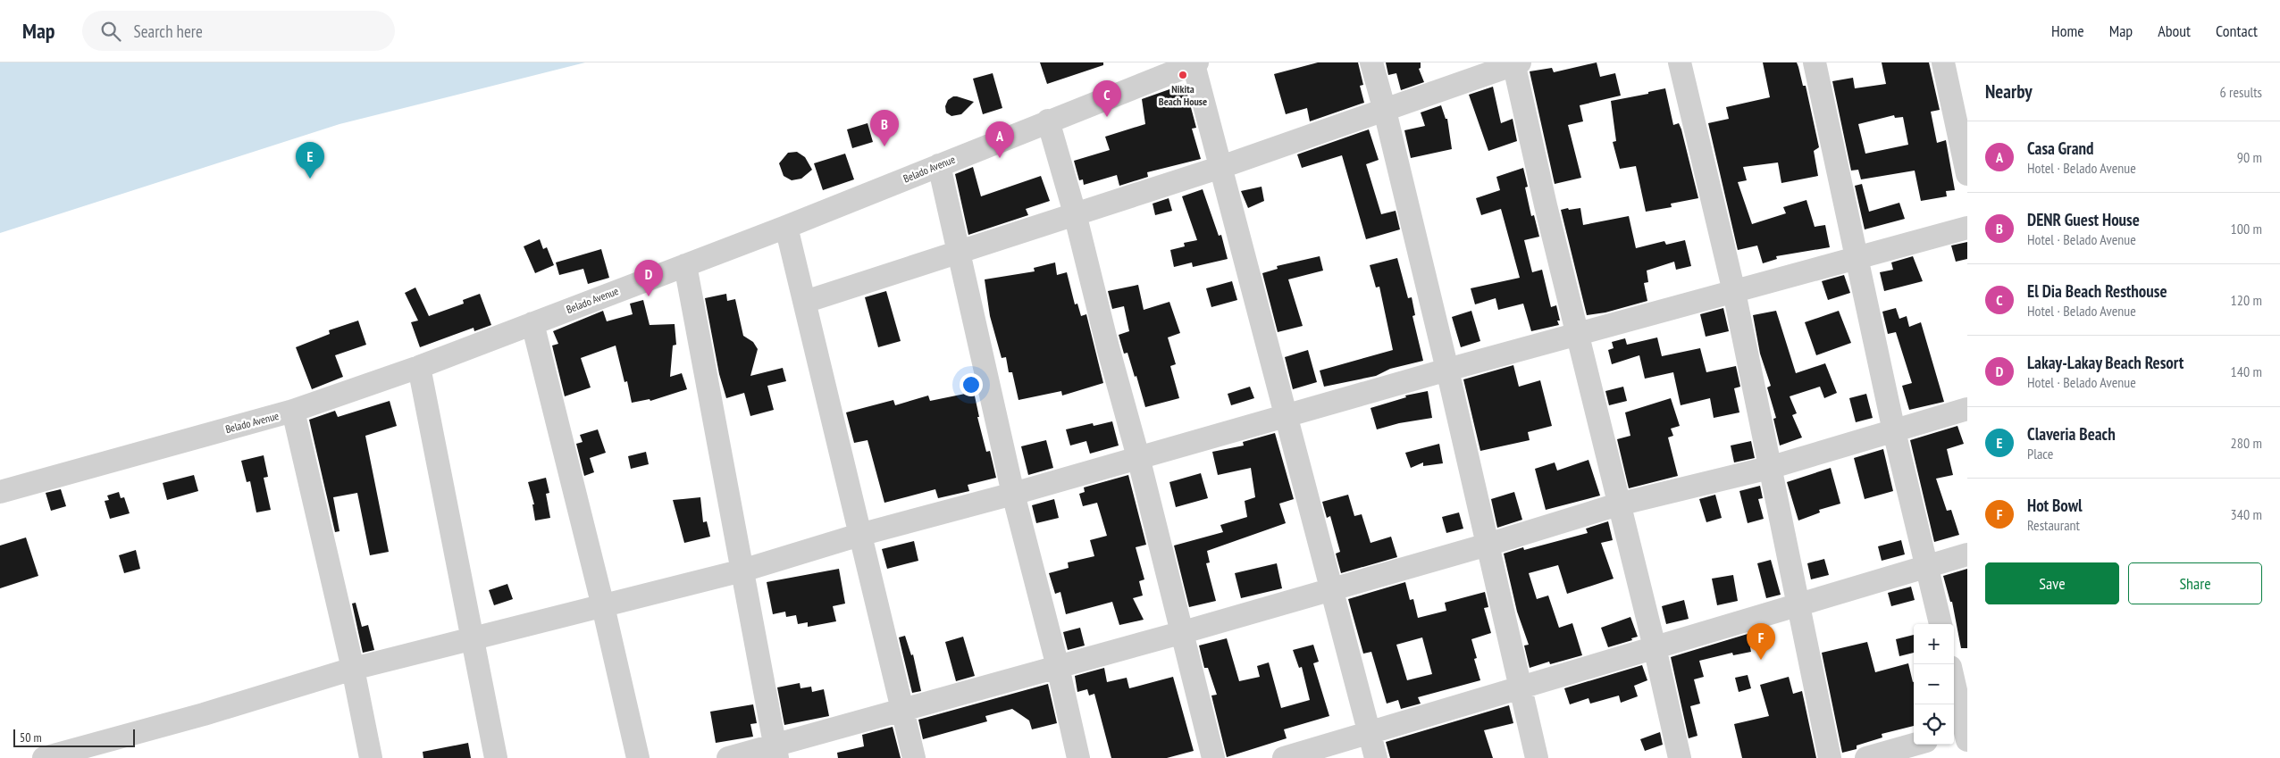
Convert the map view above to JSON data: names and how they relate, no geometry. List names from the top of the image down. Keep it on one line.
{"streets":{"street":["Belado Avenue"]},"places":["Nikita Beach House"],"scale_bar":"50 m","page":{"header":"Map","search":"Search here","nav":["Home","Map","About","Contact"],"heading":["Nearby","6 results"],"pins":["C","B","A","E","D","F"],"list":[{"mark":"A","name":"Casa Grand","note":"Hotel · Belado Avenue","value":"90 m"},{"mark":"B","name":"DENR Guest House","note":"Hotel · Belado Avenue","value":"100 m"},{"mark":"C","name":"El Dia Beach Resthouse","note":"Hotel · Belado Avenue","value":"120 m"},{"mark":"D","name":"Lakay-Lakay Beach Resort","note":"Hotel · Belado Avenue","value":"140 m"},{"mark":"E","name":"Claveria Beach","note":"Place","value":"280 m"},{"mark":"F","name":"Hot Bowl","note":"Restaurant","value":"340 m"}],"buttons":["Save","Share"],"map_buttons":["+","−"],"scale":"50 m"}}
